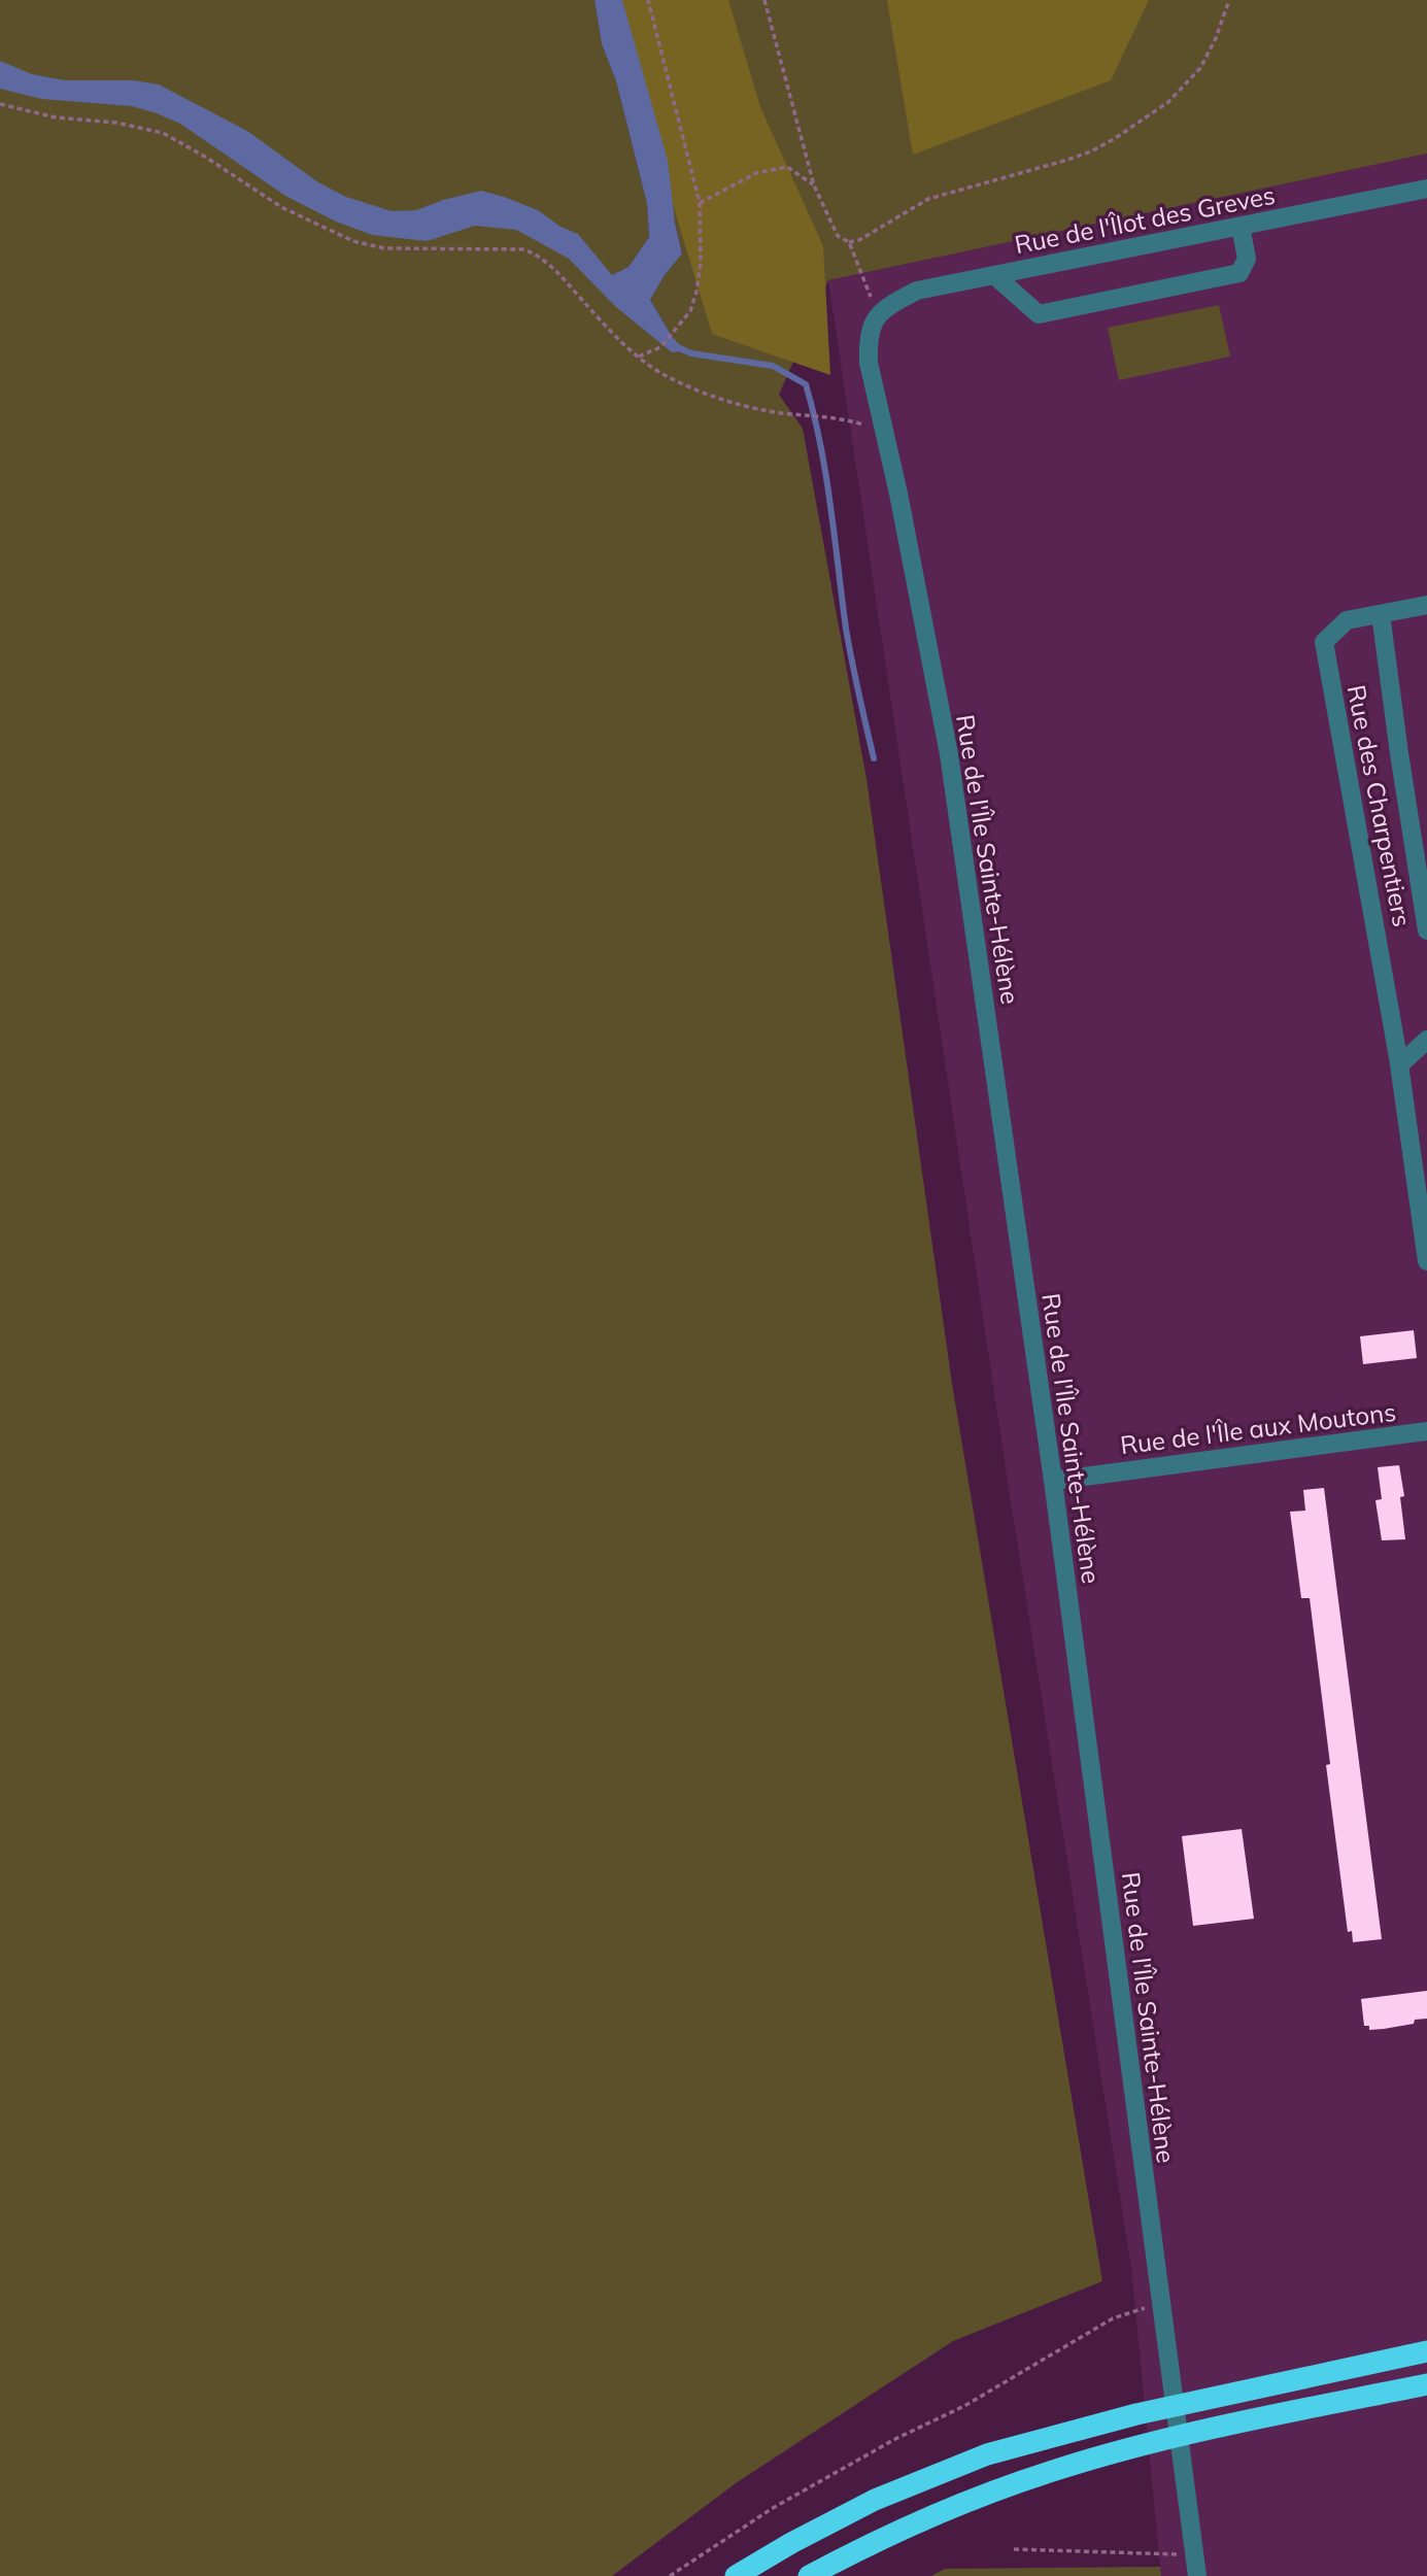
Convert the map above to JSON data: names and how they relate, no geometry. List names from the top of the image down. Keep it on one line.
{"streets":{"street":["Rue de l'Îlot des Greves","Rue des Charpentiers","Rue de l'Île Sainte-Hélène","Rue de l'Île aux Moutons"]},"crossings":[["Rue de l'Îlot des Greves","Rue de l'Île Sainte-Hélène"],["Rue de l'Île Sainte-Hélène","Rue de l'Île aux Moutons"]]}
